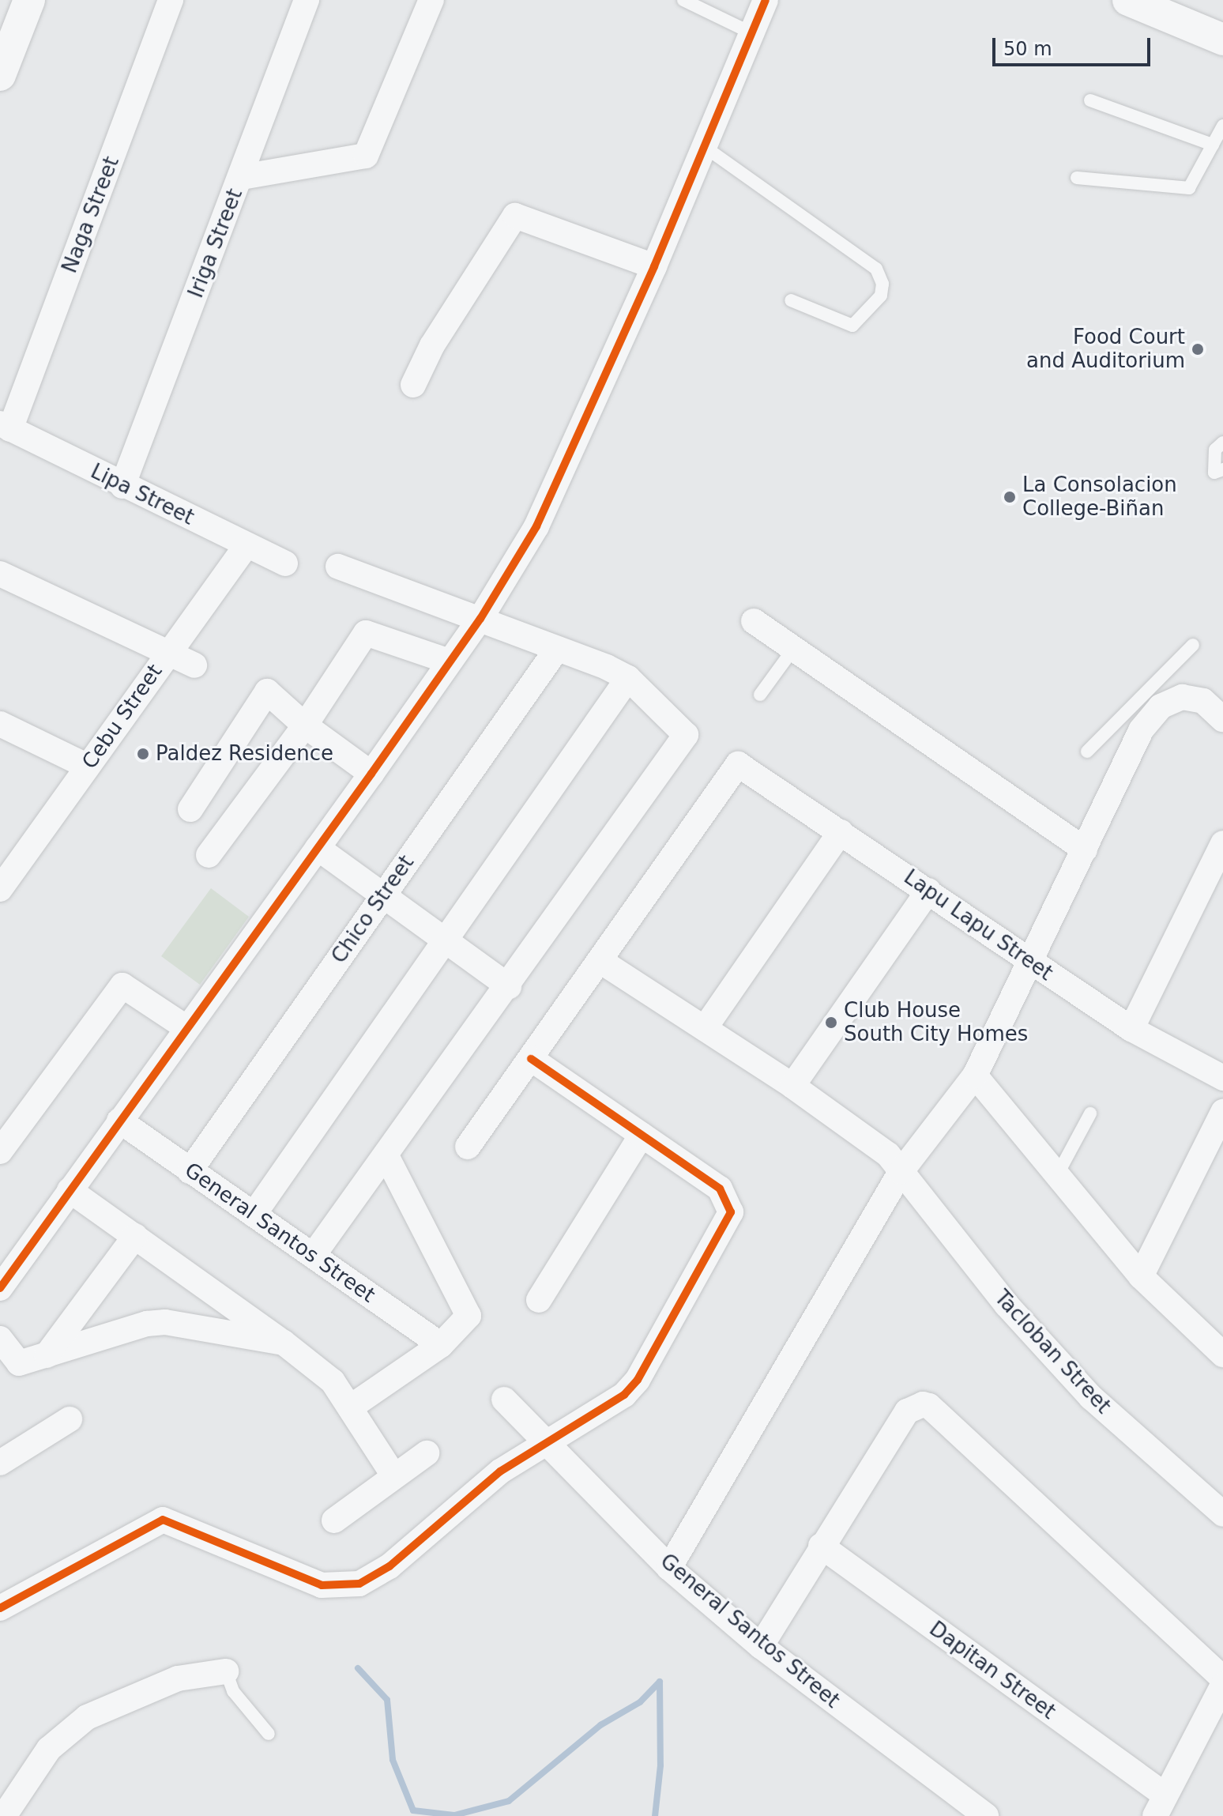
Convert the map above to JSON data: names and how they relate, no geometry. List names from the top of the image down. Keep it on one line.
{"streets":{"street":["Naga Street","Iriga Street","Lipa Street","Cebu Street","Chico Street","Lapu Lapu Street","General Santos Street","Tacloban Street","Dapitan Street"]},"crossings":[["Naga Street","Lipa Street"],["Iriga Street","Lipa Street"],["Lipa Street","Cebu Street"],["Chico Street","General Santos Street"],["Lapu Lapu Street","Tacloban Street"]],"places":["Food Court and Auditorium","La Consolacion College-Biñan","Paldez Residence","Club House South City Homes"],"scale_bar":"50 m"}
